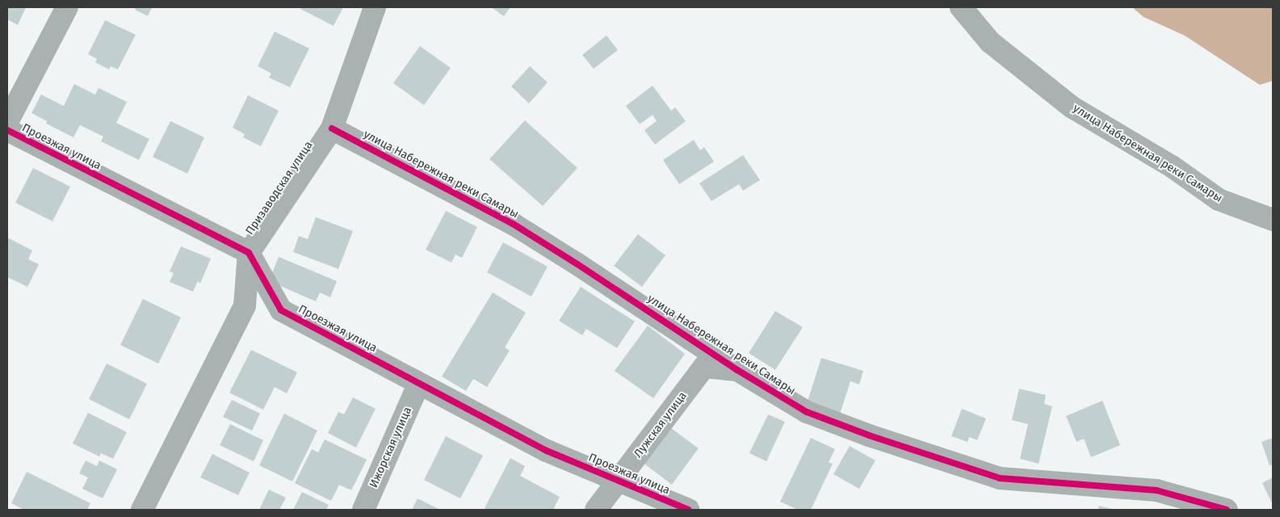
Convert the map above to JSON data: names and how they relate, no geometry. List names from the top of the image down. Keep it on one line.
{"streets":{"street":["Проезжая улица","улица Набережная реки Самары","Призаводская улица","Лужская улица","Ижорская улица"]},"crossings":[["Проезжая улица","Призаводская улица"],["Проезжая улица","Лужская улица"],["Проезжая улица","Ижорская улица"],["улица Набережная реки Самары","Призаводская улица"],["улица Набережная реки Самары","Лужская улица"]]}
